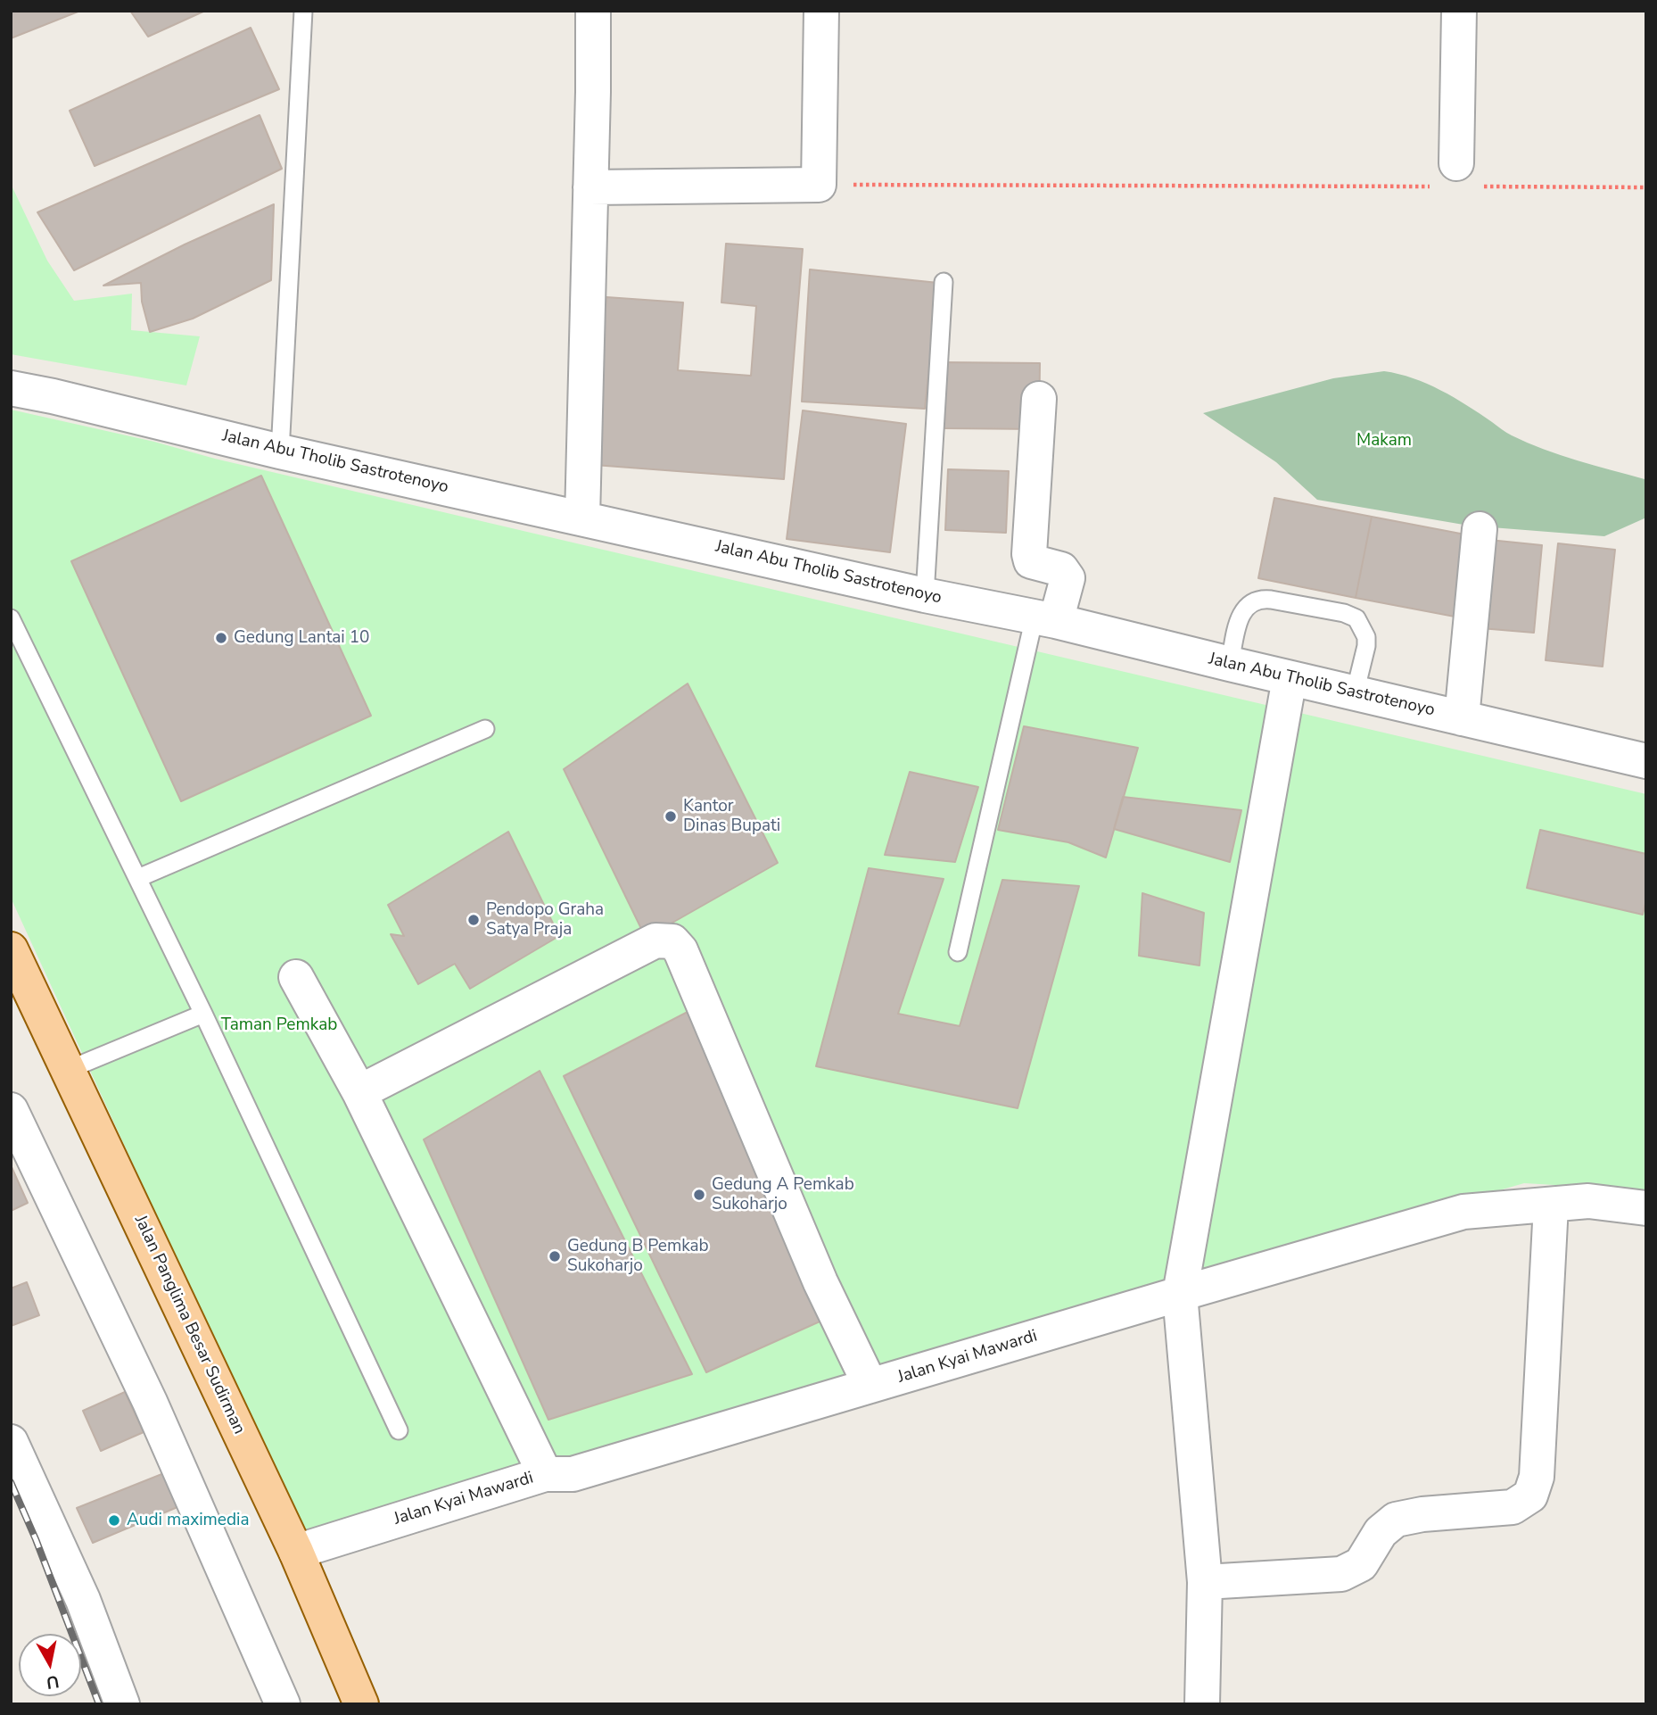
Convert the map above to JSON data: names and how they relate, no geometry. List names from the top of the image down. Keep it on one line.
{"streets":{"main road":["Jalan Panglima Besar Sudirman"],"street":["Jalan Abu Tholib Sastrotenoyo","Jalan Kyai Mawardi"]},"crossings":[["Jalan Panglima Besar Sudirman","Jalan Kyai Mawardi"]],"parks":["Makam","Taman Pemkab"],"places":["Gedung Lantai 10","Kantor Dinas Bupati","Pendopo Graha Satya Praja","Gedung A Pemkab Sukoharjo","Gedung B Pemkab Sukoharjo","Audi maximedia"],"north":"bottom"}
